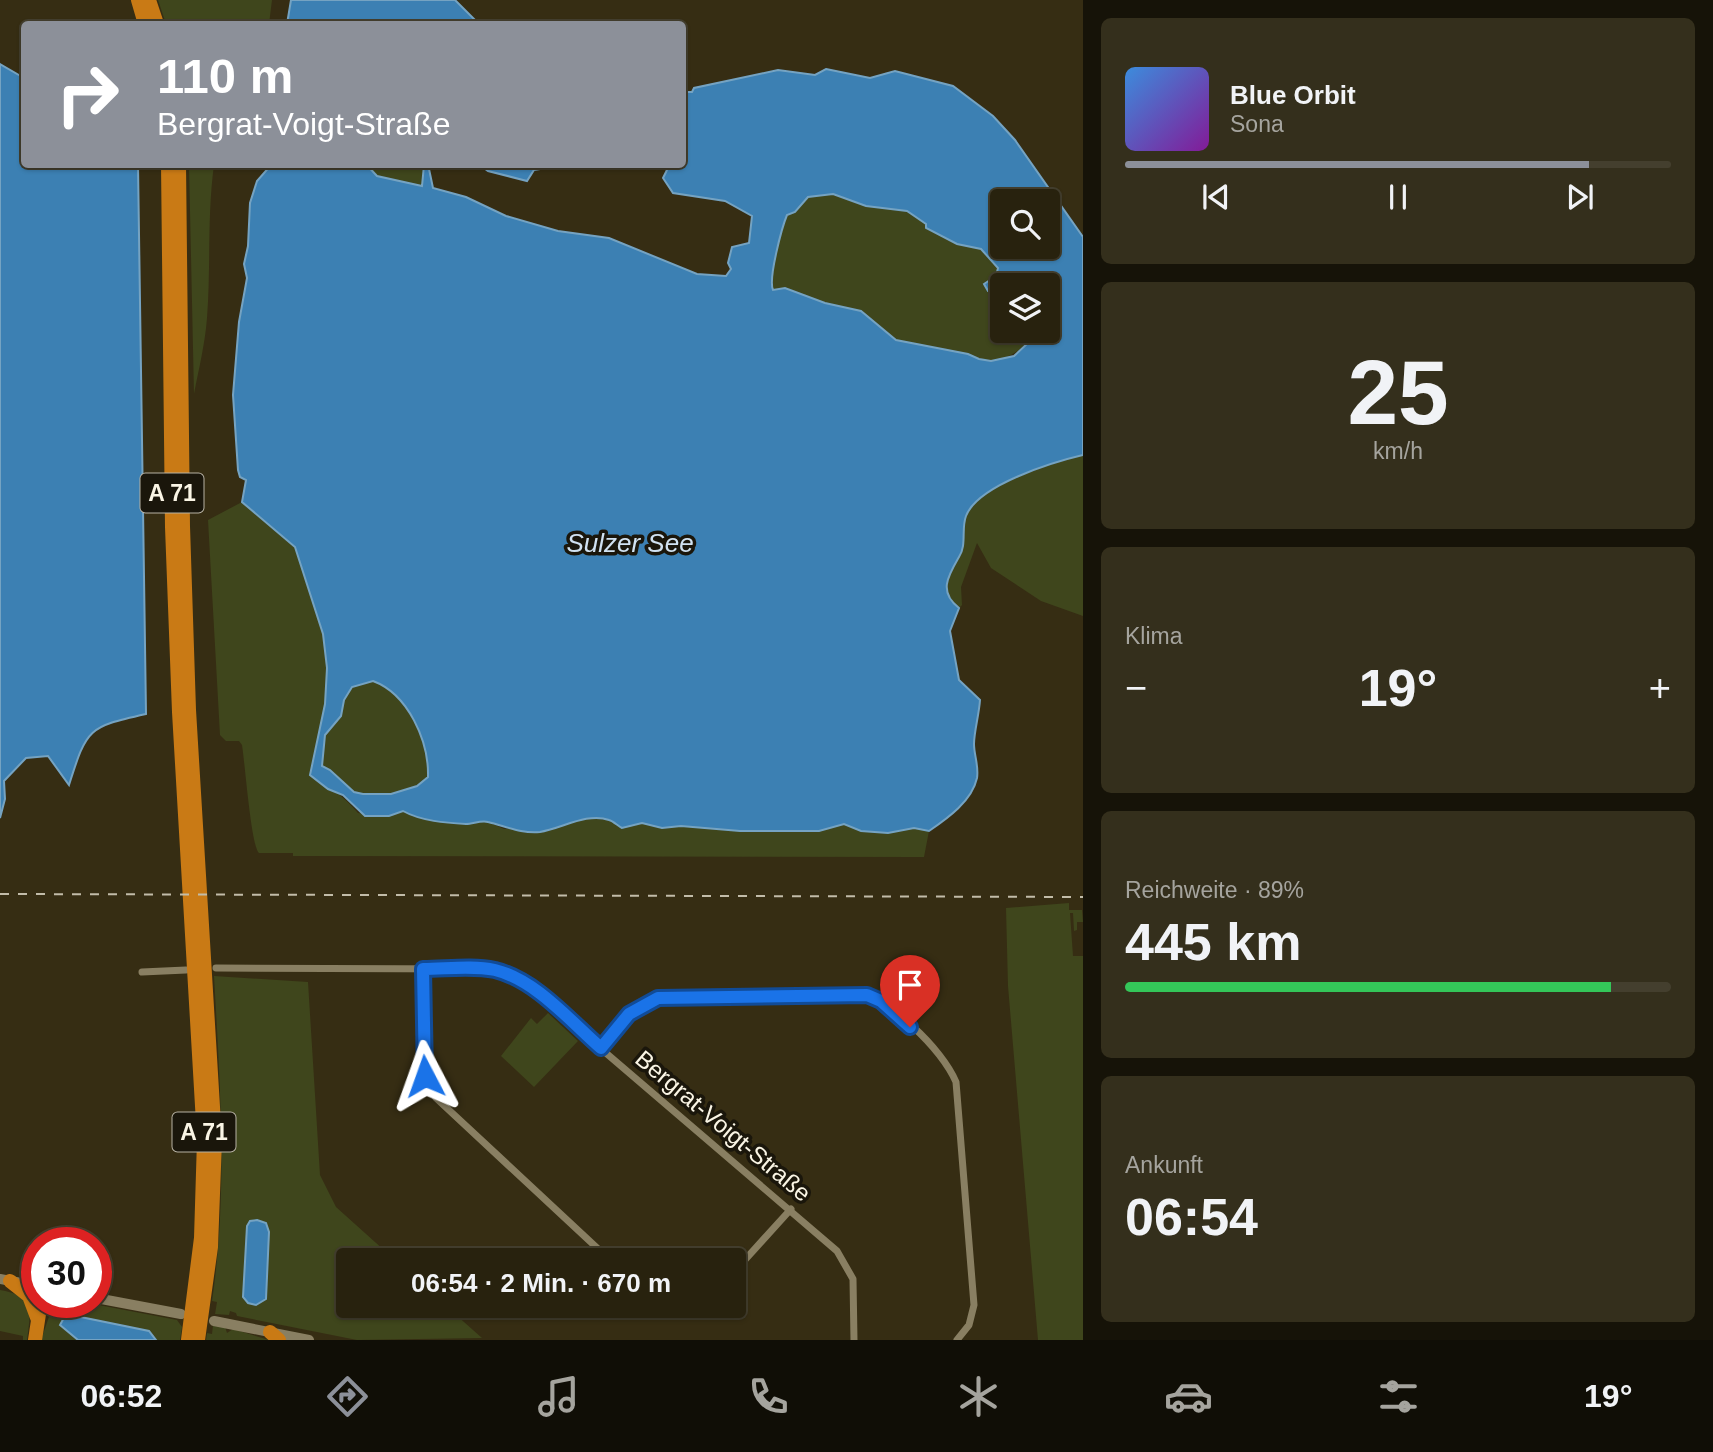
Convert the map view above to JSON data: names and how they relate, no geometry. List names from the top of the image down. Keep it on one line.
{"streets":{"highway":["A 71"],"street":["Bergrat-Voigt-Straße"]},"water":["Sulzer See"],"page":{"turn":["110 m","Bergrat-Voigt-Straße"],"song":["Blue Orbit","Sona"],"tile":[["25","km/h"],"Klima",["Reichweite · 89%","445 km"],["Ankunft","06:54"]],"heat":["−","19°","+"],"limit":"30","trip":"06:54 · 2 Min. · 670 m","tabs":["06:52","19°"]}}
